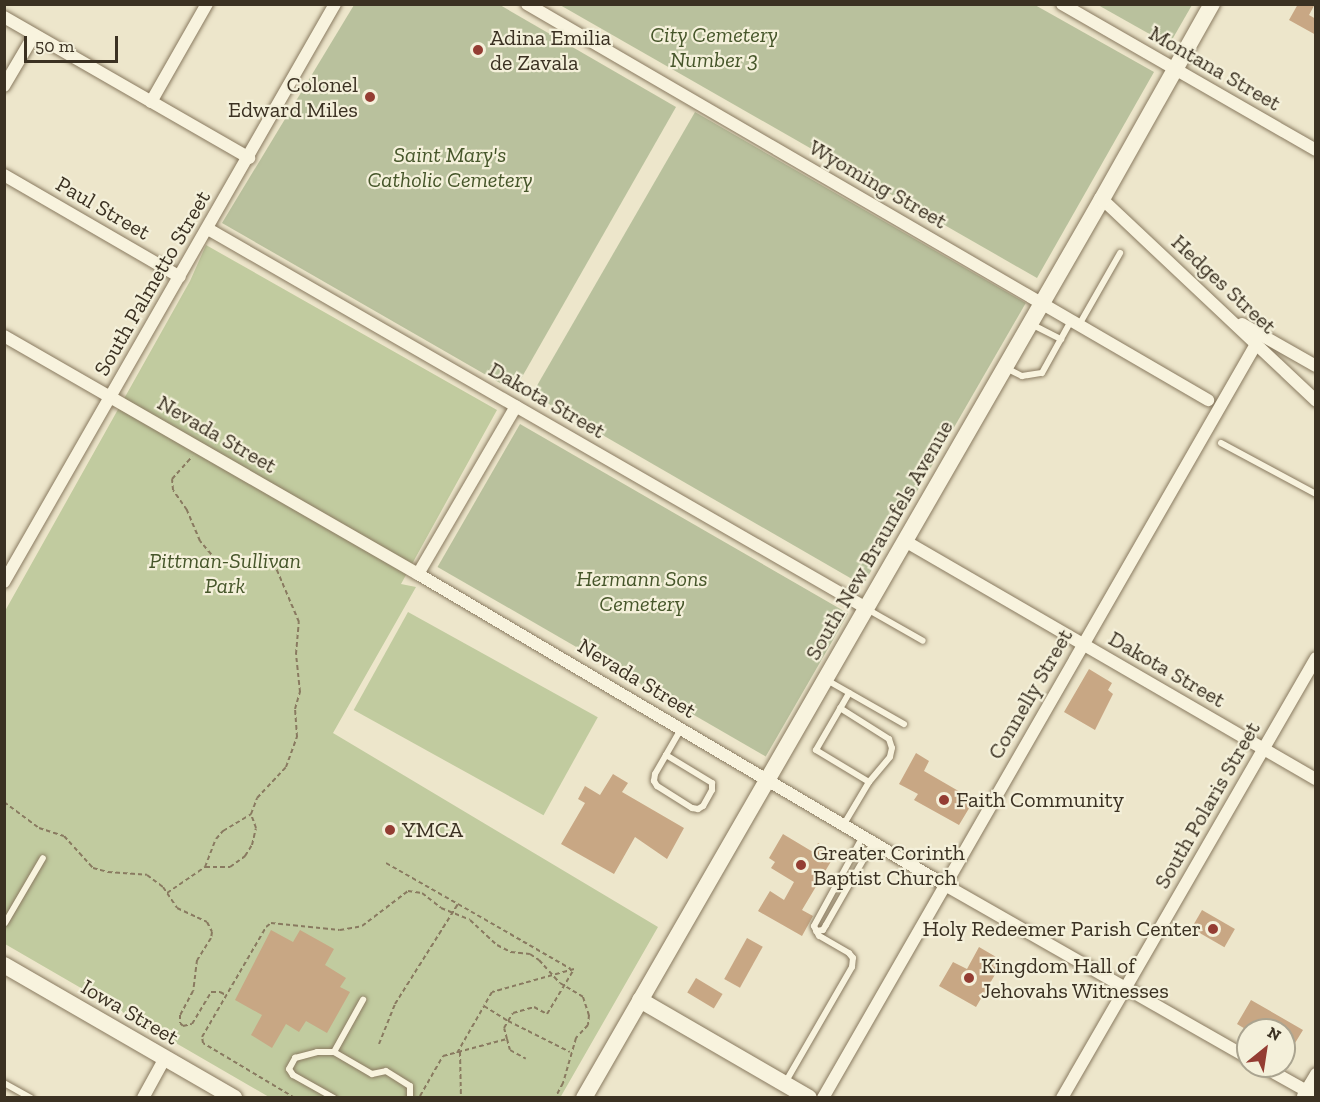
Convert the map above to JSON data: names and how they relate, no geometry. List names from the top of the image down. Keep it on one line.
{"streets":{"main road":["South New Braunfels Avenue","Iowa Street"],"street":["Montana Street","Wyoming Street","Paul Street","South Palmetto Street","Hedges Street","Dakota Street","Nevada Street","Connelly Street","South Polaris Street"]},"crossings":[["Montana Street","South New Braunfels Avenue"],["Wyoming Street","South New Braunfels Avenue"],["Paul Street","South Palmetto Street"],["South Palmetto Street","Dakota Street"],["South Palmetto Street","Nevada Street"],["Hedges Street","South New Braunfels Avenue"],["Hedges Street","Connelly Street"],["Dakota Street","South New Braunfels Avenue"],["Dakota Street","Connelly Street"],["Dakota Street","South Polaris Street"],["Nevada Street","South New Braunfels Avenue"],["Nevada Street","Connelly Street"],["Nevada Street","South Polaris Street"]],"parks":["City Cemetery Number 3","Saint Mary's Catholic Cemetery","Pittman-Sullivan Park","Hermann Sons Cemetery"],"places":["Adina Emilia de Zavala","Colonel Edward Miles","Faith Community","YMCA","Greater Corinth Baptist Church","Holy Redeemer Parish Center","Kingdom Hall of Jehovahs Witnesses"],"scale_bar":"50 m","north":"top right"}
